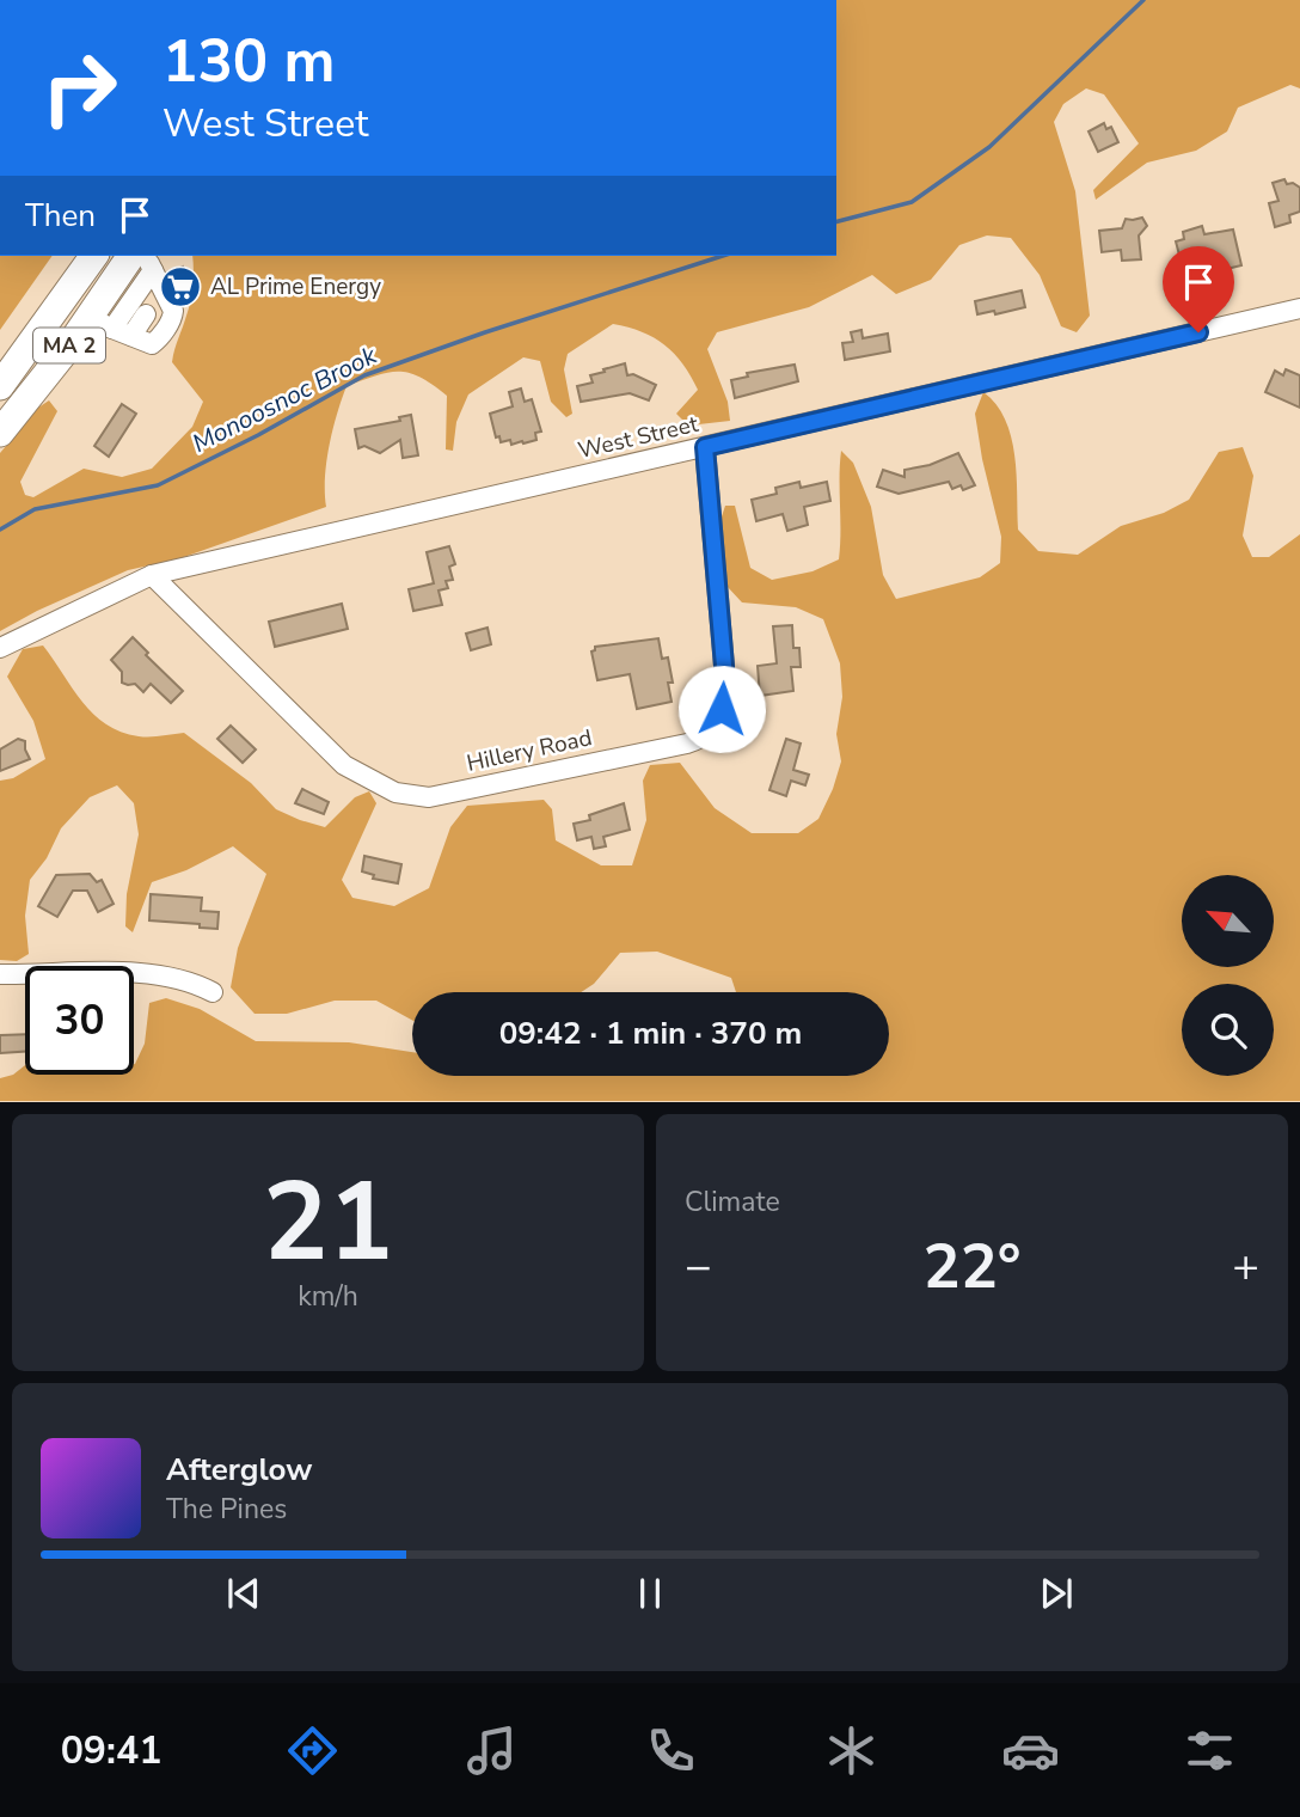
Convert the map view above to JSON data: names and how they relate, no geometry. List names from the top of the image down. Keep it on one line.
{"streets":{"highway":["MA 2"],"street":["West Street","Hillery Road"]},"crossings":[["West Street","Hillery Road"]],"water":["Monoosnoc Brook"],"places":{"supermarket":["AL Prime Energy"]},"north":"top left","page":{"turn":["130 m","West Street"],"then":"Then","limit":"30","trip":"09:42 · 1 min · 370 m","tile":[["21","km/h"],"Climate"],"heat":["−","22°","+"],"song":["Afterglow","The Pines"],"tabs":"09:41"}}
